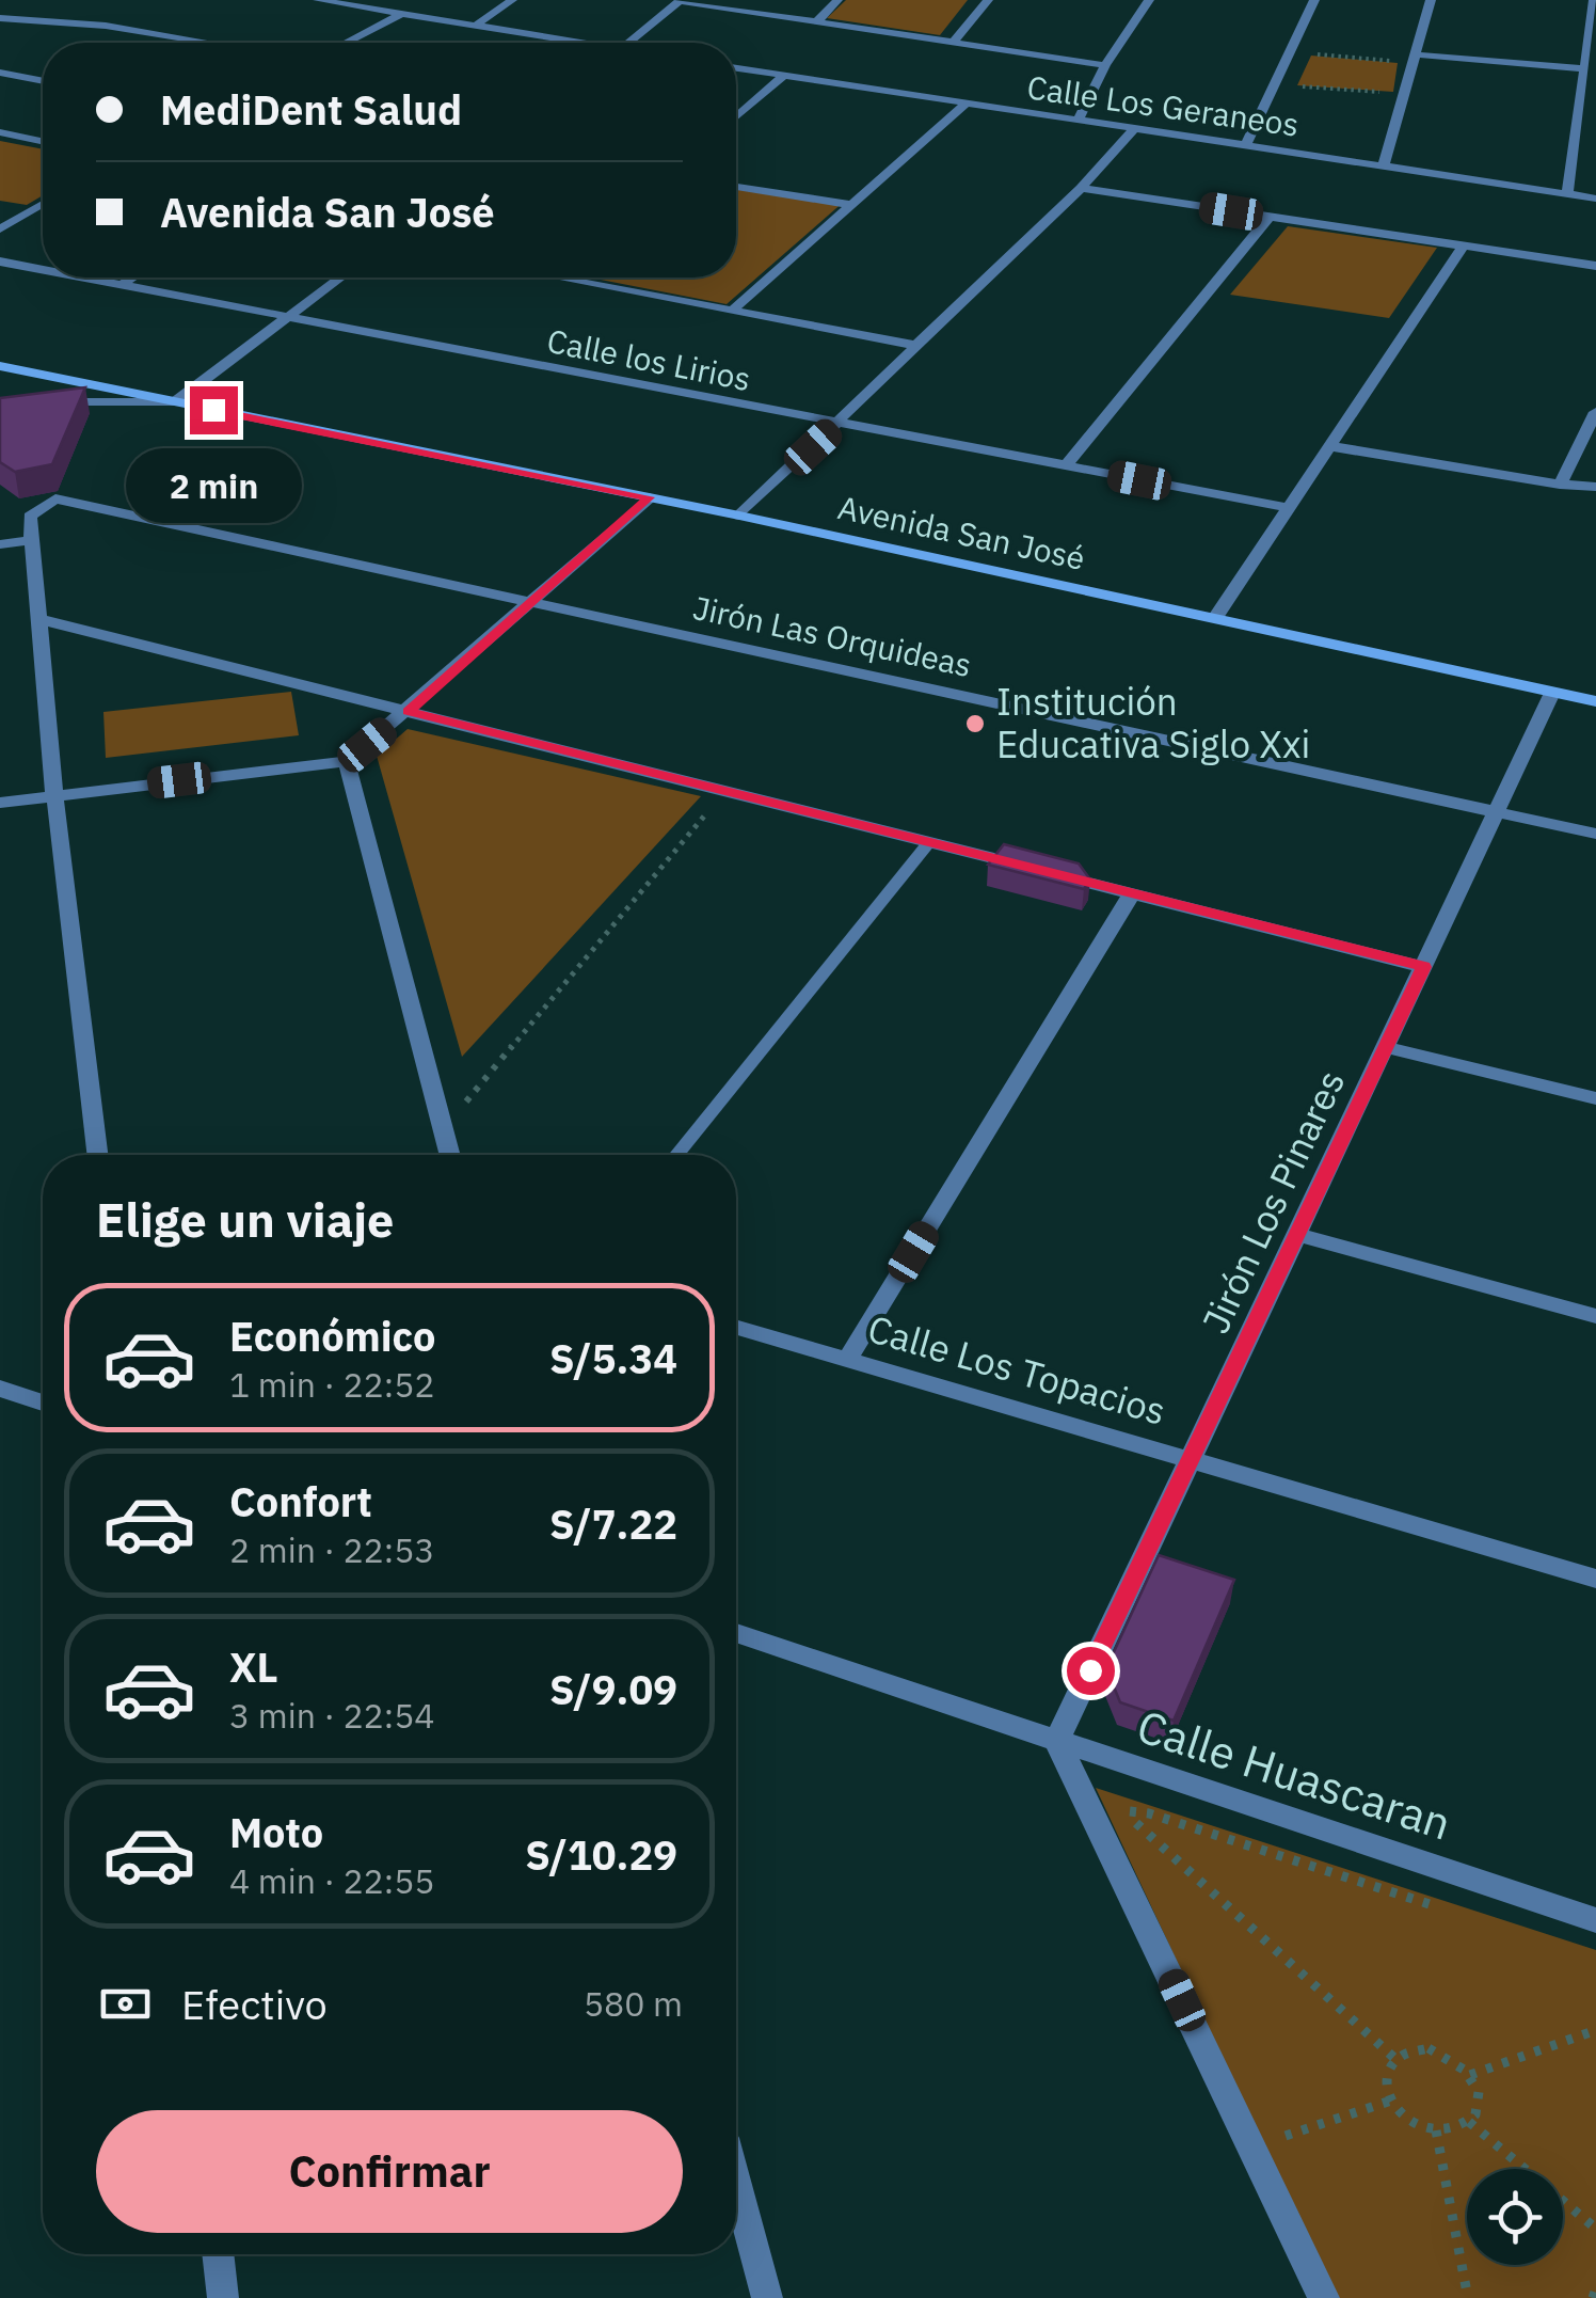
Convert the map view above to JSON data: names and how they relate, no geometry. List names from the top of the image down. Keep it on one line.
{"streets":{"street":["Calle Los Geraneos","Calle los Lirios","Avenida San José","Jirón Las Orquideas","Jirón Los Pinares","Calle Los Topacios","Calle Huascaran"]},"crossings":[["Avenida San José","Jirón Los Pinares"],["Jirón Las Orquideas","Jirón Los Pinares"],["Jirón Los Pinares","Calle Los Topacios"],["Jirón Los Pinares","Calle Huascaran"]],"places":["Institución Educativa Siglo Xxi"],"page":{"banner":["MediDent Salud","Avenida San José"],"bubble":"2 min","heading":"Elige un viaje","list":[{"name":"Económico","note":"1 min · 22:52","value":"S/5.34"},{"name":"Confort","note":"2 min · 22:53","value":"S/7.22"},{"name":"XL","note":"3 min · 22:54","value":"S/9.09"},{"name":"Moto","note":"4 min · 22:55","value":"S/10.29"}],"pay":["Efectivo","580 m"],"buttons":"Confirmar"}}
